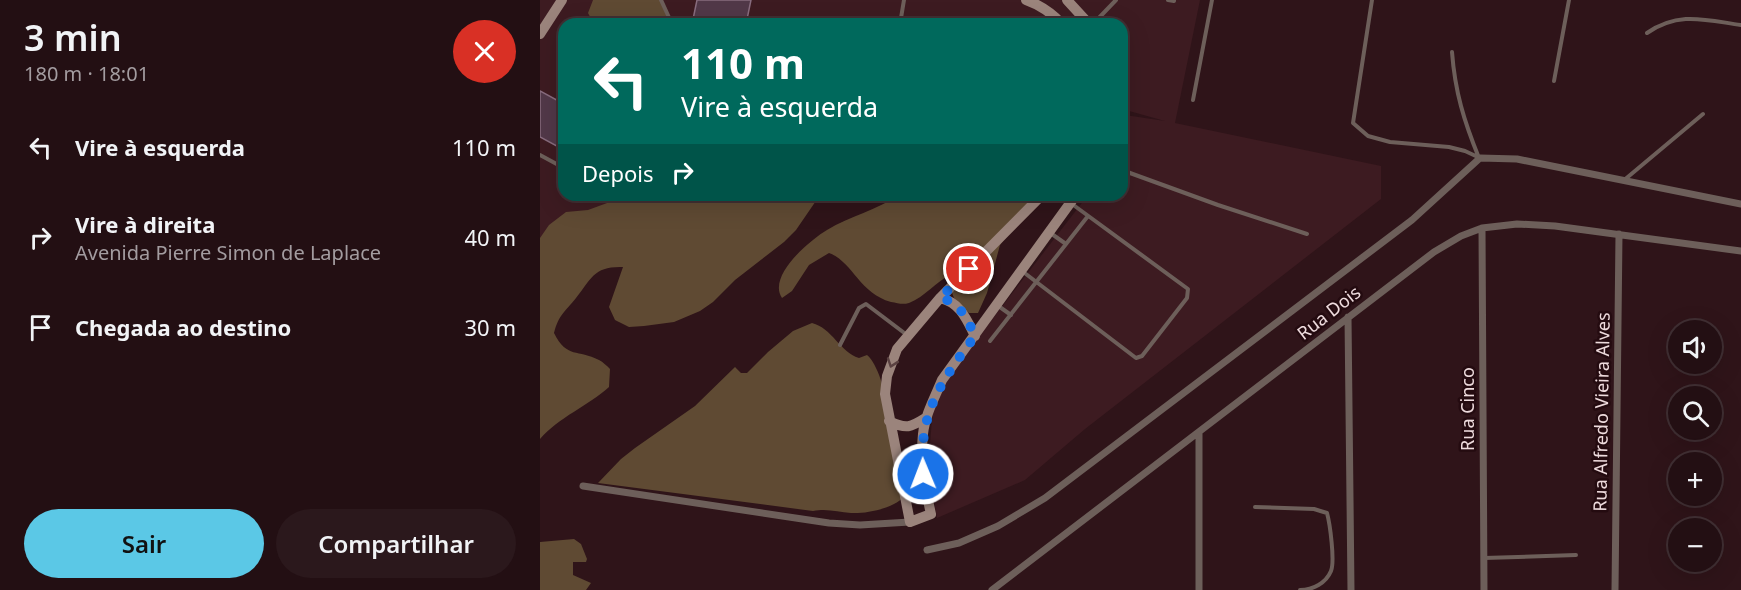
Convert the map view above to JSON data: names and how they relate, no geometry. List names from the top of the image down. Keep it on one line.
{"streets":{"street":["Rua Dois","Rua Cinco","Rua Alfredo Vieira Alves"]},"crossings":[["Rua Dois","Rua Cinco"],["Rua Dois","Rua Alfredo Vieira Alves"]],"page":{"heading":["3 min","180 m · 18:01"],"turn":["110 m","Vire à esquerda"],"list":[{"name":"Vire à esquerda","value":"110 m"},{"name":"Vire à direita","note":"Avenida Pierre Simon de Laplace","value":"40 m"},{"name":"Chegada ao destino","value":"30 m"}],"then":"Depois","map_buttons":["+","−"],"buttons":["Sair","Compartilhar"]}}
